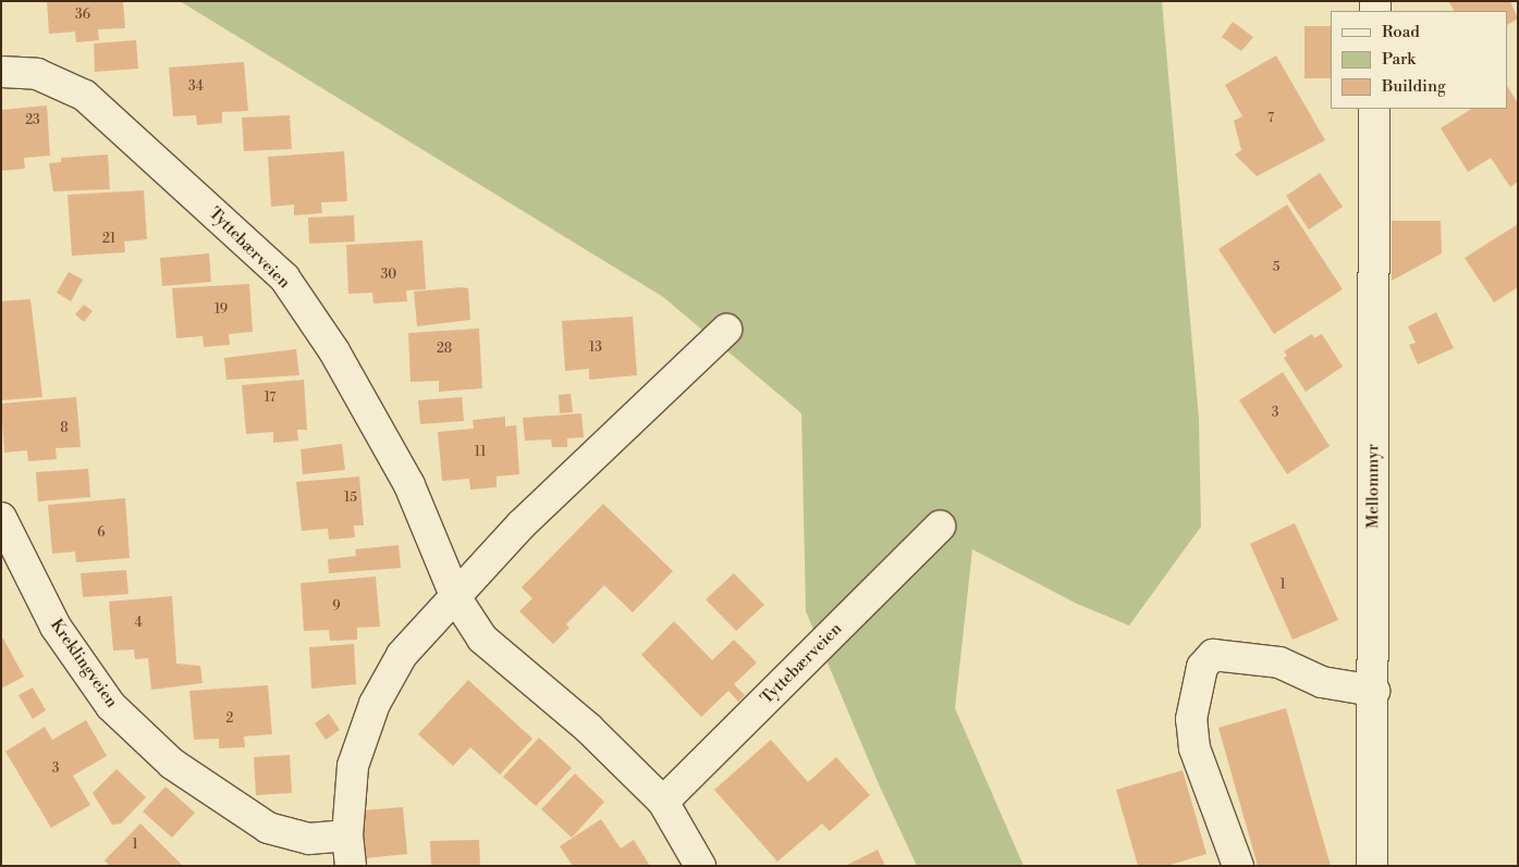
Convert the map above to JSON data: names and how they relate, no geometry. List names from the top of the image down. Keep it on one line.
{"streets":{"street":["Tyttebærveien","Mellommyr","Kreklingveien"]},"house_numbers":["36","34","7","23","21","5","30","19","13","28","17","3","8","11","15","6","1","9","4","2","3","1"],"legend":["Road","Park","Building"]}
